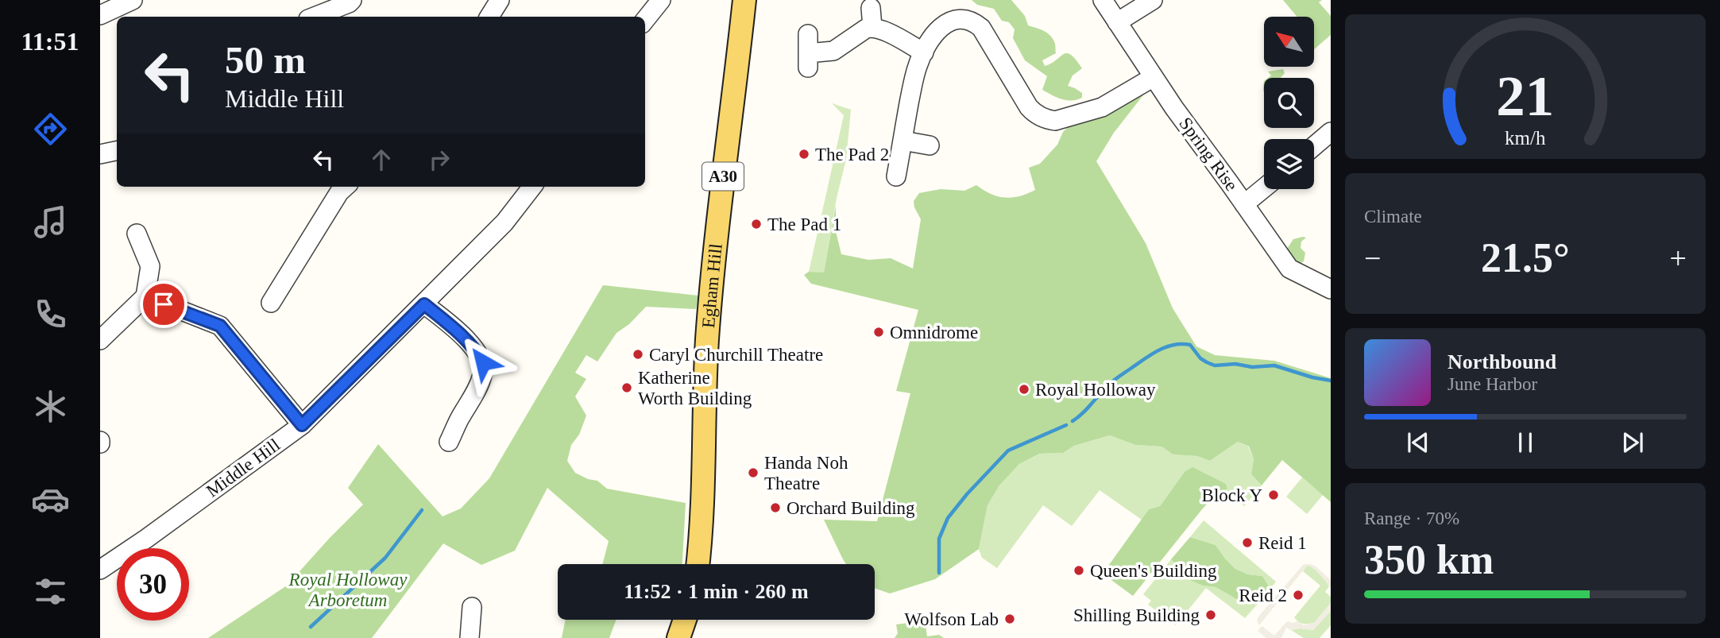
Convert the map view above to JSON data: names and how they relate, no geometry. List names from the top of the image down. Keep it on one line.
{"streets":{"main road":["A30","Egham Hill"],"street":["Spring Rise","Middle Hill"]},"parks":["Royal Holloway Arboretum"],"places":["The Pad 2","The Pad 1","Omnidrome","Caryl Churchill Theatre","Katherine Worth Building","Royal Holloway","Handa Noh Theatre","Block Y","Orchard Building","Reid 1","Queen's Building","Reid 2","Shilling Building","Wolfson Lab"],"north":"top left","page":{"tabs":"11:51","turn":["50 m","Middle Hill"],"tile":["Climate",["Range · 70%","350 km"]],"heat":["−","21.5°","+"],"song":["Northbound","June Harbor"],"limit":"30","trip":"11:52 · 1 min · 260 m","gauge":["21","km/h"]}}
